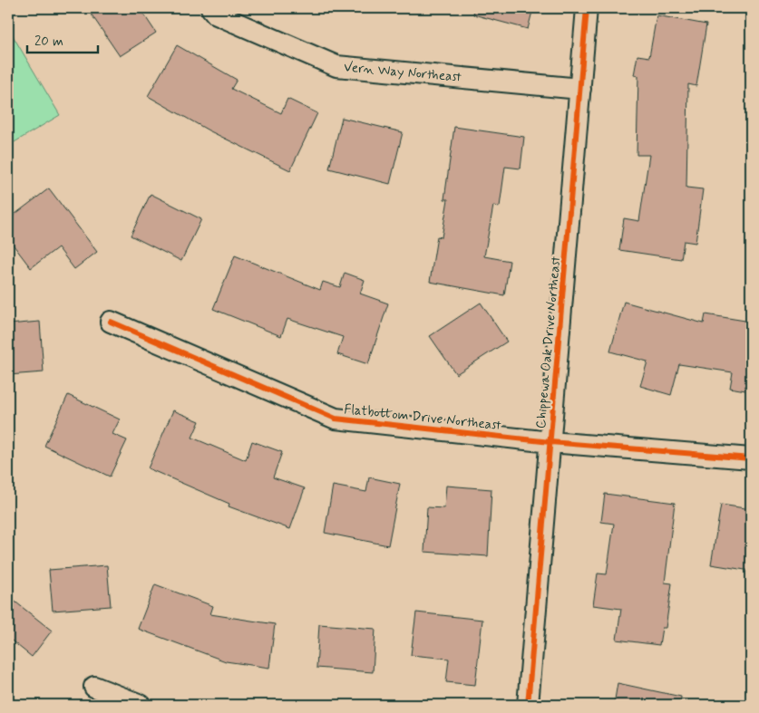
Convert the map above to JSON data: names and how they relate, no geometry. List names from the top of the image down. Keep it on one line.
{"streets":{"street":["Vern Way Northeast","Chippewa Oak Drive Northeast","Flatbottom Drive Northeast"]},"crossings":[["Vern Way Northeast","Chippewa Oak Drive Northeast"],["Chippewa Oak Drive Northeast","Flatbottom Drive Northeast"]],"scale_bar":"20 m"}
